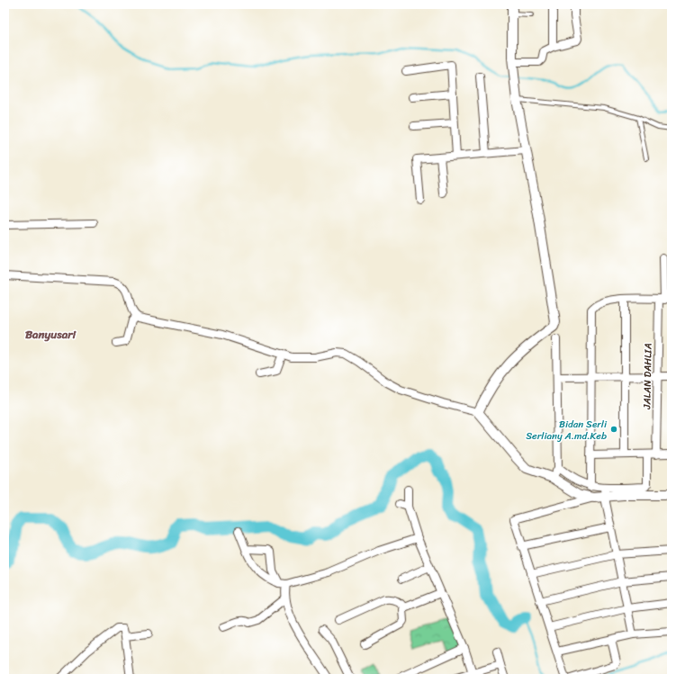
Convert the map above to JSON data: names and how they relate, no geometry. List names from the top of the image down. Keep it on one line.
{"streets":{"street":["JALAN DAHLIA"]},"districts":["Banyusari"],"places":["Bidan Serli Serliany A.md.Keb"]}
